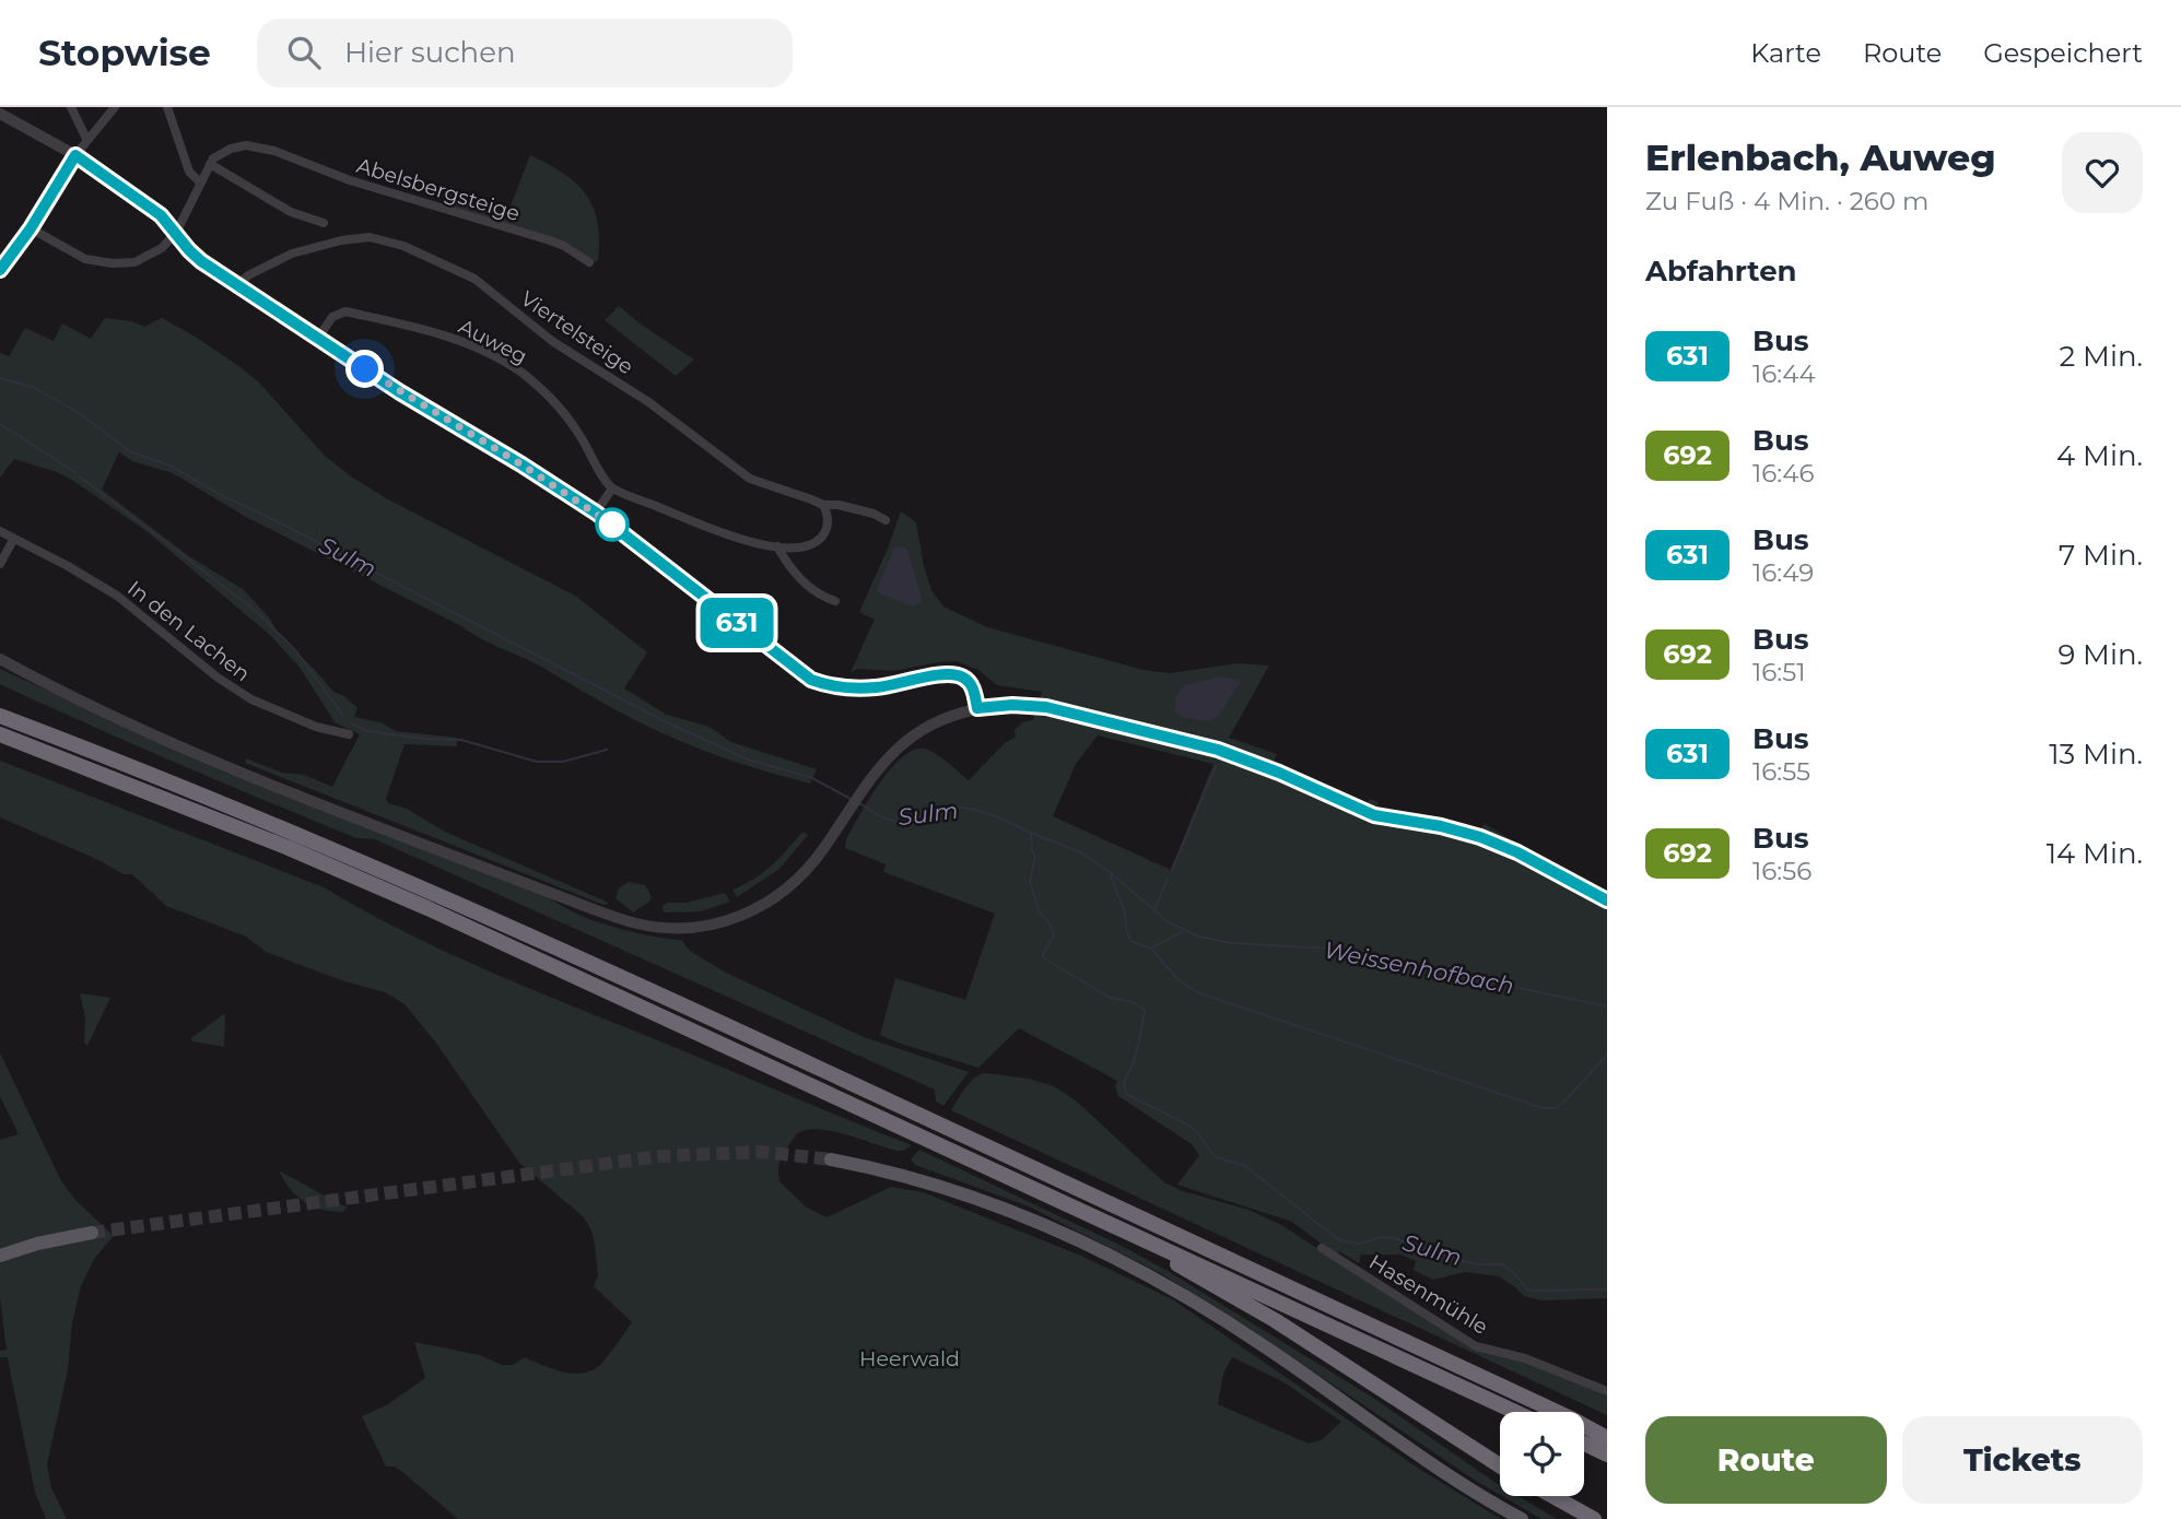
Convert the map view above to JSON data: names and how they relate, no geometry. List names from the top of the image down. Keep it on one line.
{"streets":{"street":["Abelsbergsteige","Viertelsteige","Auweg","In den Lachen","Hasenmühle"]},"water":["Sulm","Weissenhofbach"],"parks":["Heerwald"],"lines":["bus line 631"],"page":{"header":"Stopwise","search":"Hier suchen","nav":["Karte","Route","Gespeichert"],"on_map":"631","heading":[["Erlenbach, Auweg","Zu Fuß · 4 Min. · 260 m"],"Abfahrten"],"list":[{"mark":"631","name":"Bus","note":"16:44","value":"2 Min."},{"mark":"692","name":"Bus","note":"16:46","value":"4 Min."},{"mark":"631","name":"Bus","note":"16:49","value":"7 Min."},{"mark":"692","name":"Bus","note":"16:51","value":"9 Min."},{"mark":"631","name":"Bus","note":"16:55","value":"13 Min."},{"mark":"692","name":"Bus","note":"16:56","value":"14 Min."}],"buttons":["Route","Tickets"]}}
